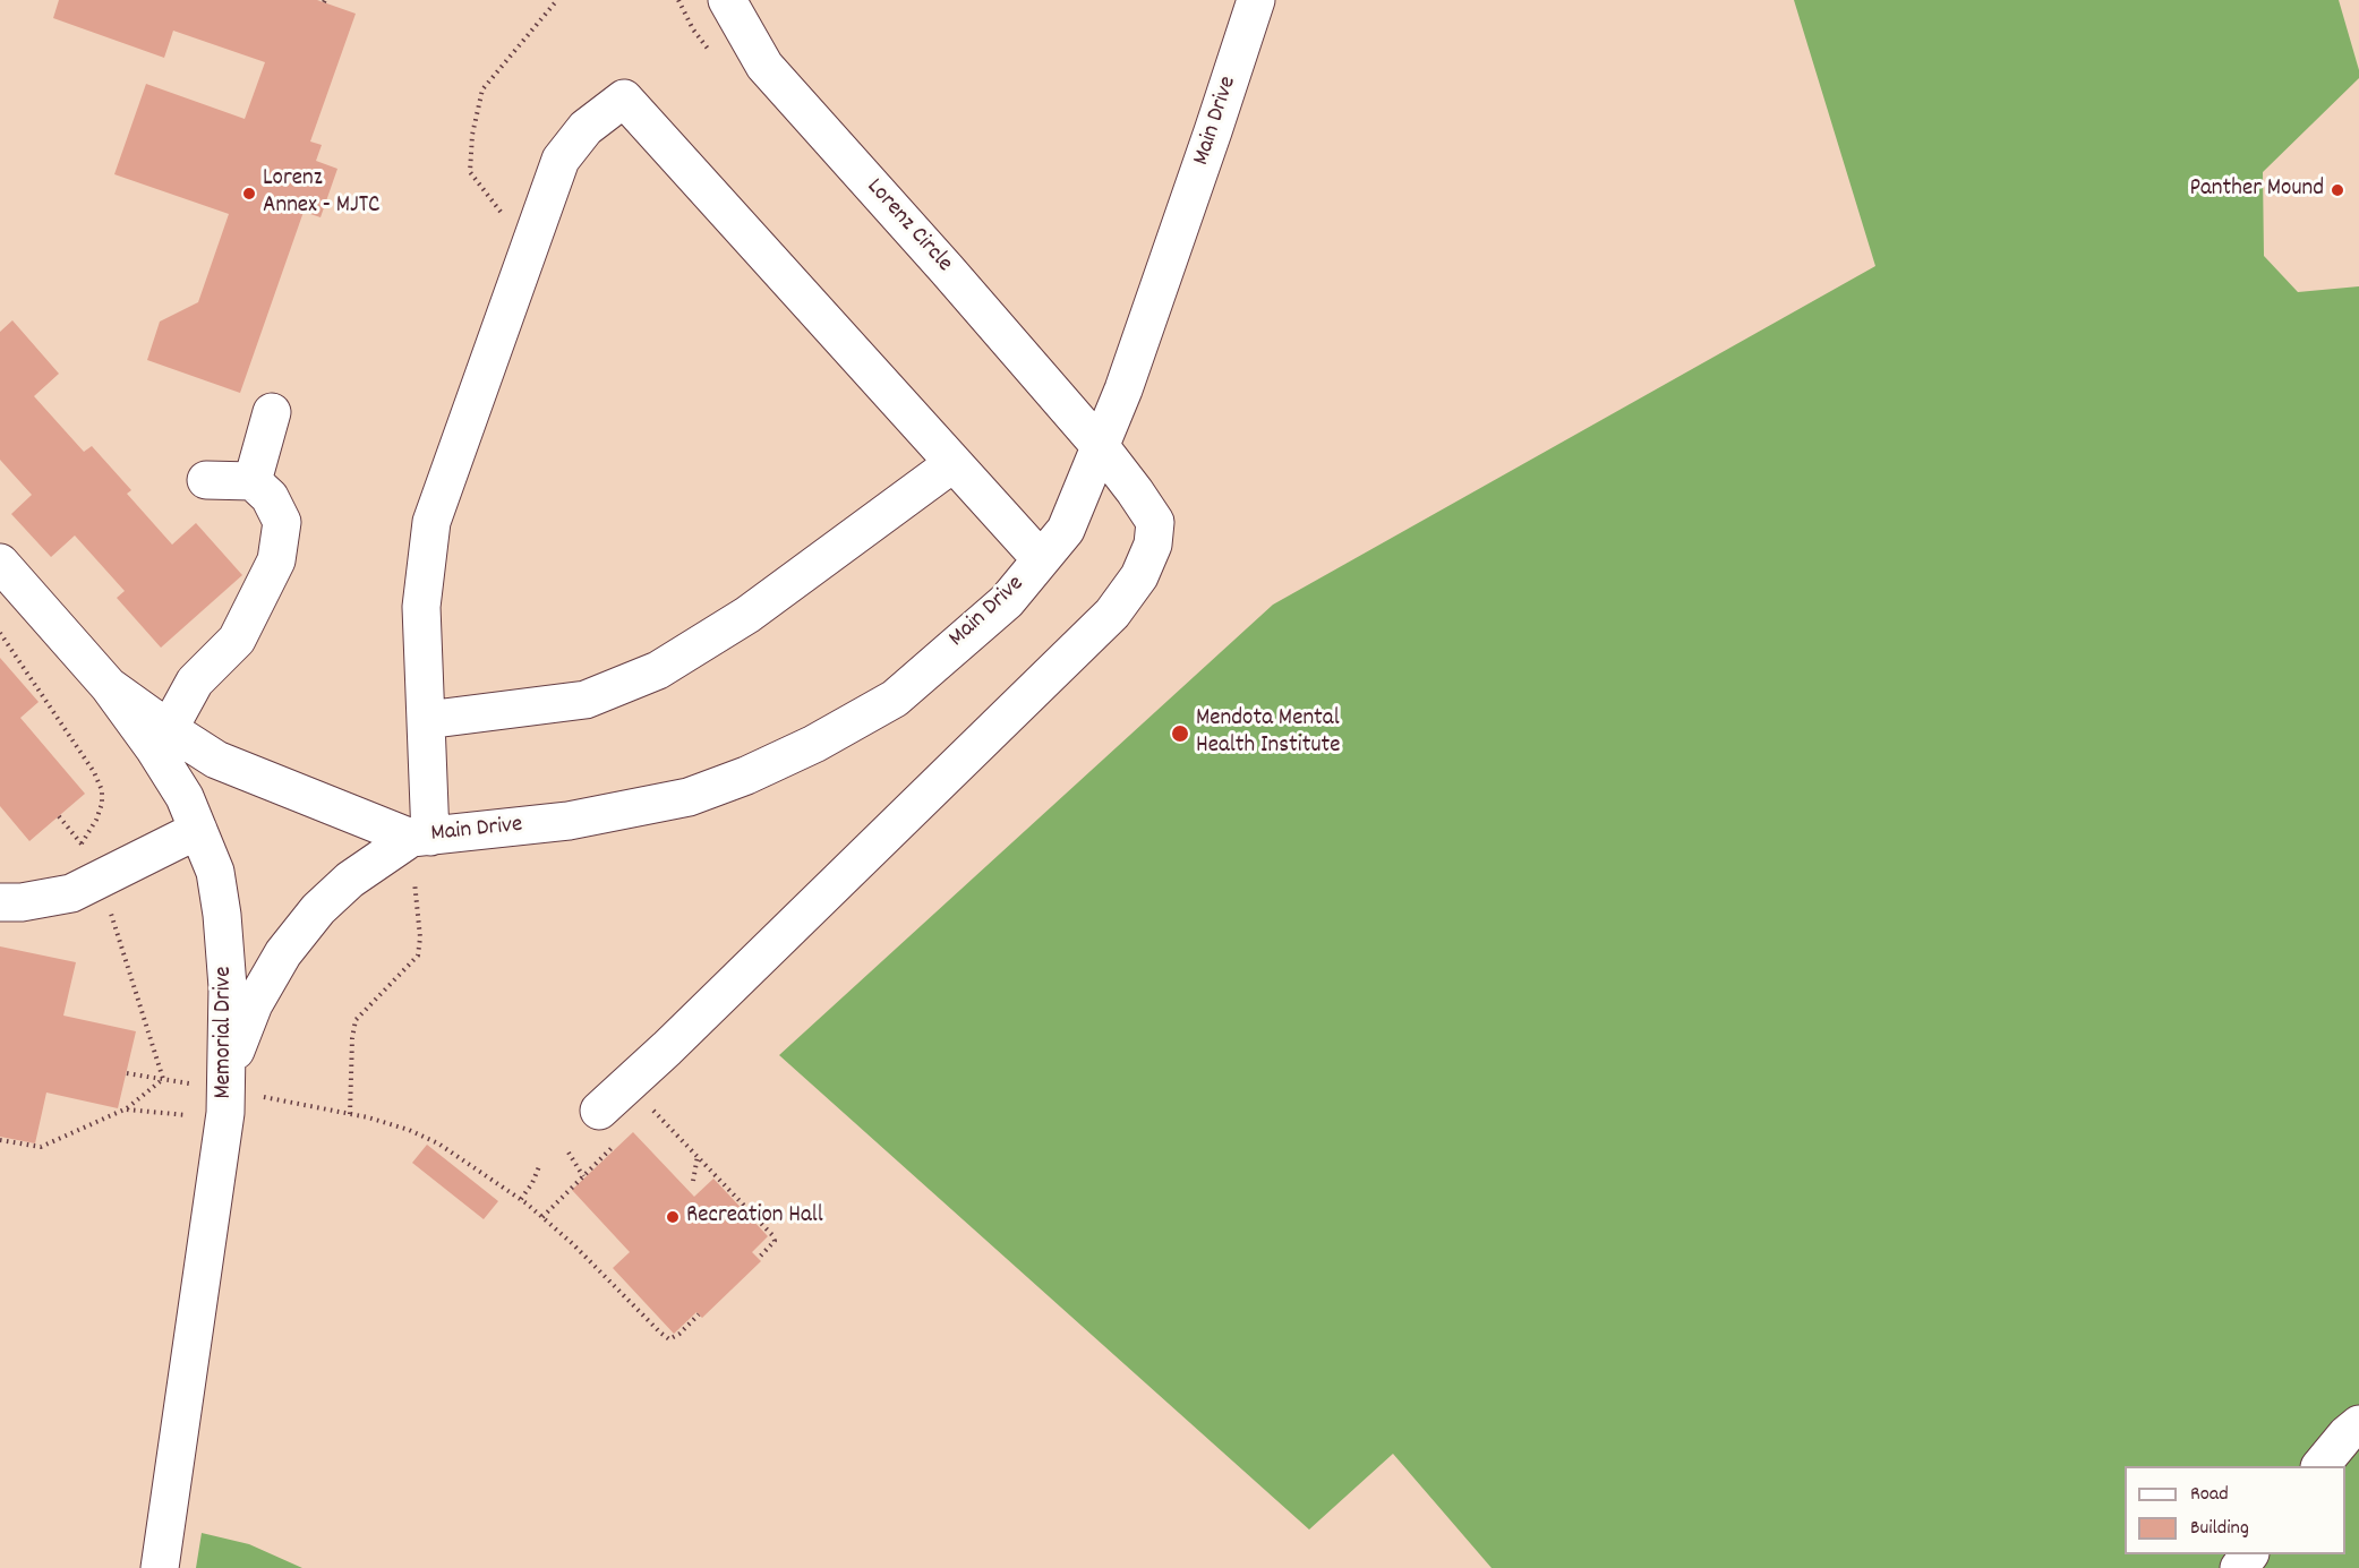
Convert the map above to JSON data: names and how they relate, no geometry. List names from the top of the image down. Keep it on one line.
{"streets":{"lane":["Main Drive","Lorenz Circle","Memorial Drive"]},"crossings":[["Main Drive","Lorenz Circle"],["Main Drive","Memorial Drive"]],"places":["Panther Mound","Lorenz Annex - MJTC","Mendota Mental Health Institute","Recreation Hall"],"legend":["Road","Building"]}
